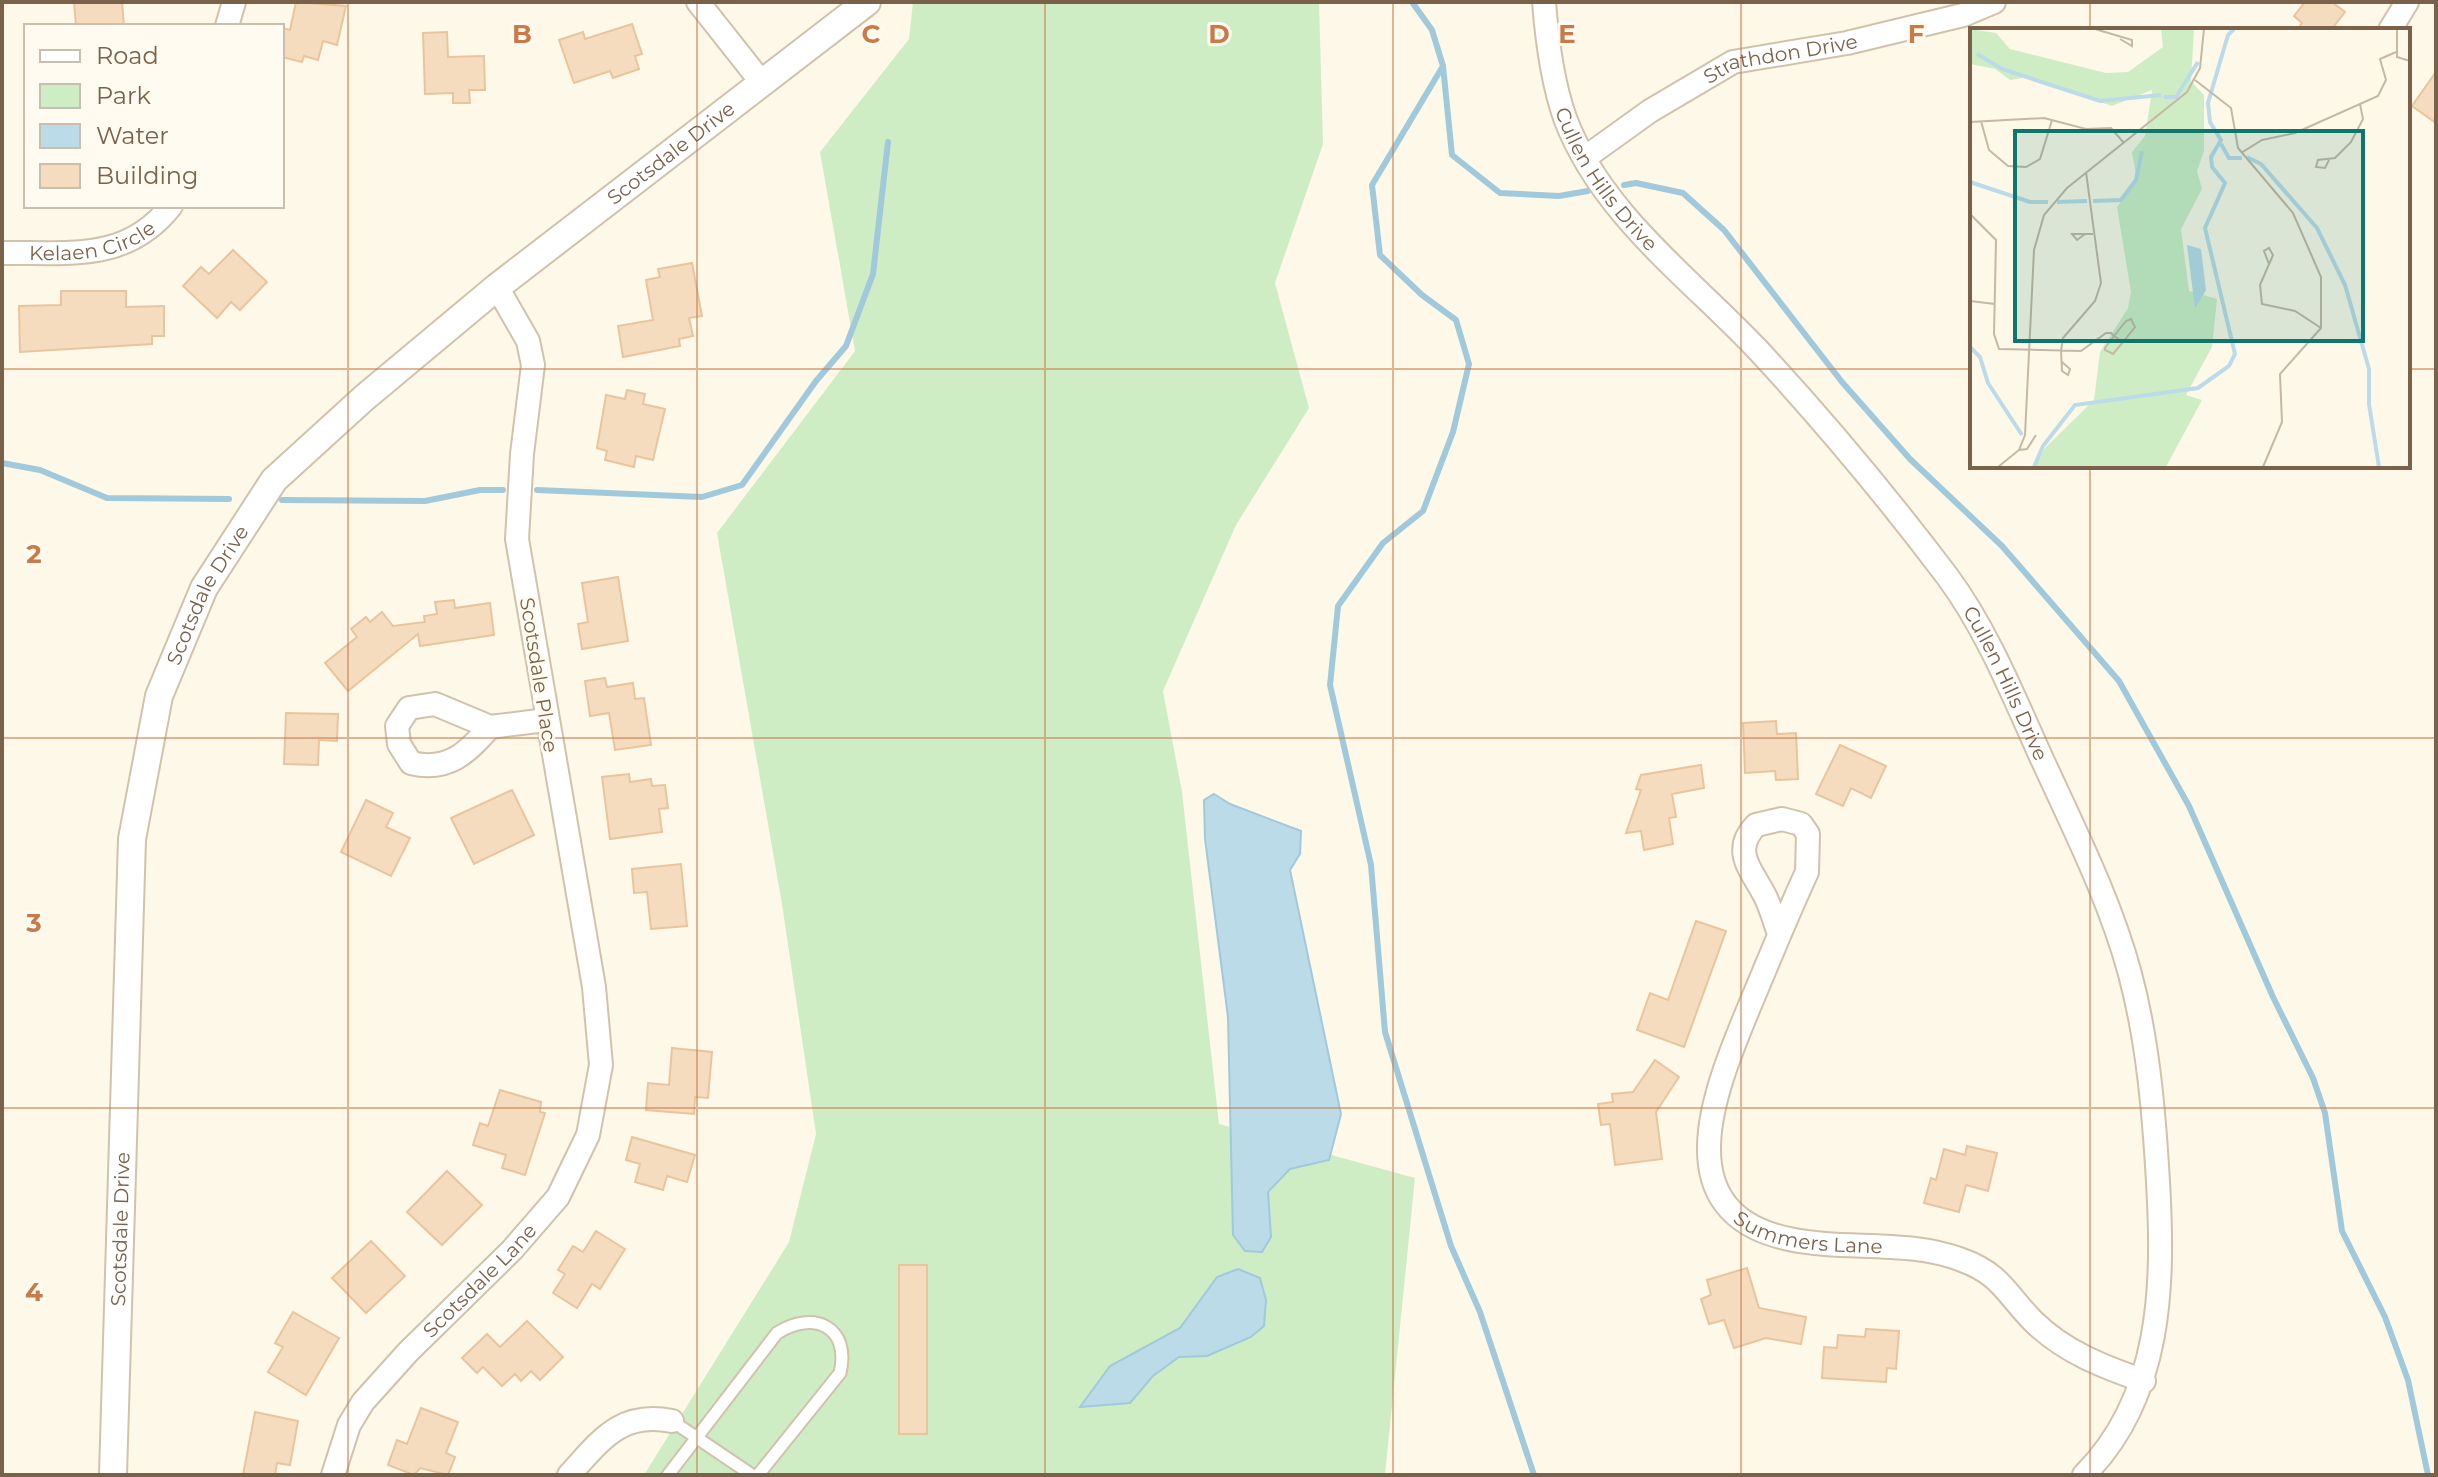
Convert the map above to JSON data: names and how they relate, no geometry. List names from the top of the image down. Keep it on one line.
{"streets":{"street":["Strathdon Drive","Scotsdale Drive","Cullen Hills Drive","Kelaen Circle","Scotsdale Place","Summers Lane","Scotsdale Lane"]},"crossings":[["Strathdon Drive","Cullen Hills Drive"],["Scotsdale Drive","Scotsdale Place"],["Cullen Hills Drive","Summers Lane"],["Scotsdale Place","Scotsdale Lane"]],"legend":["Road","Park","Water","Building"],"grid":{"columns":["B","C","D","E","F"],"rows":["2","3","4"]}}
